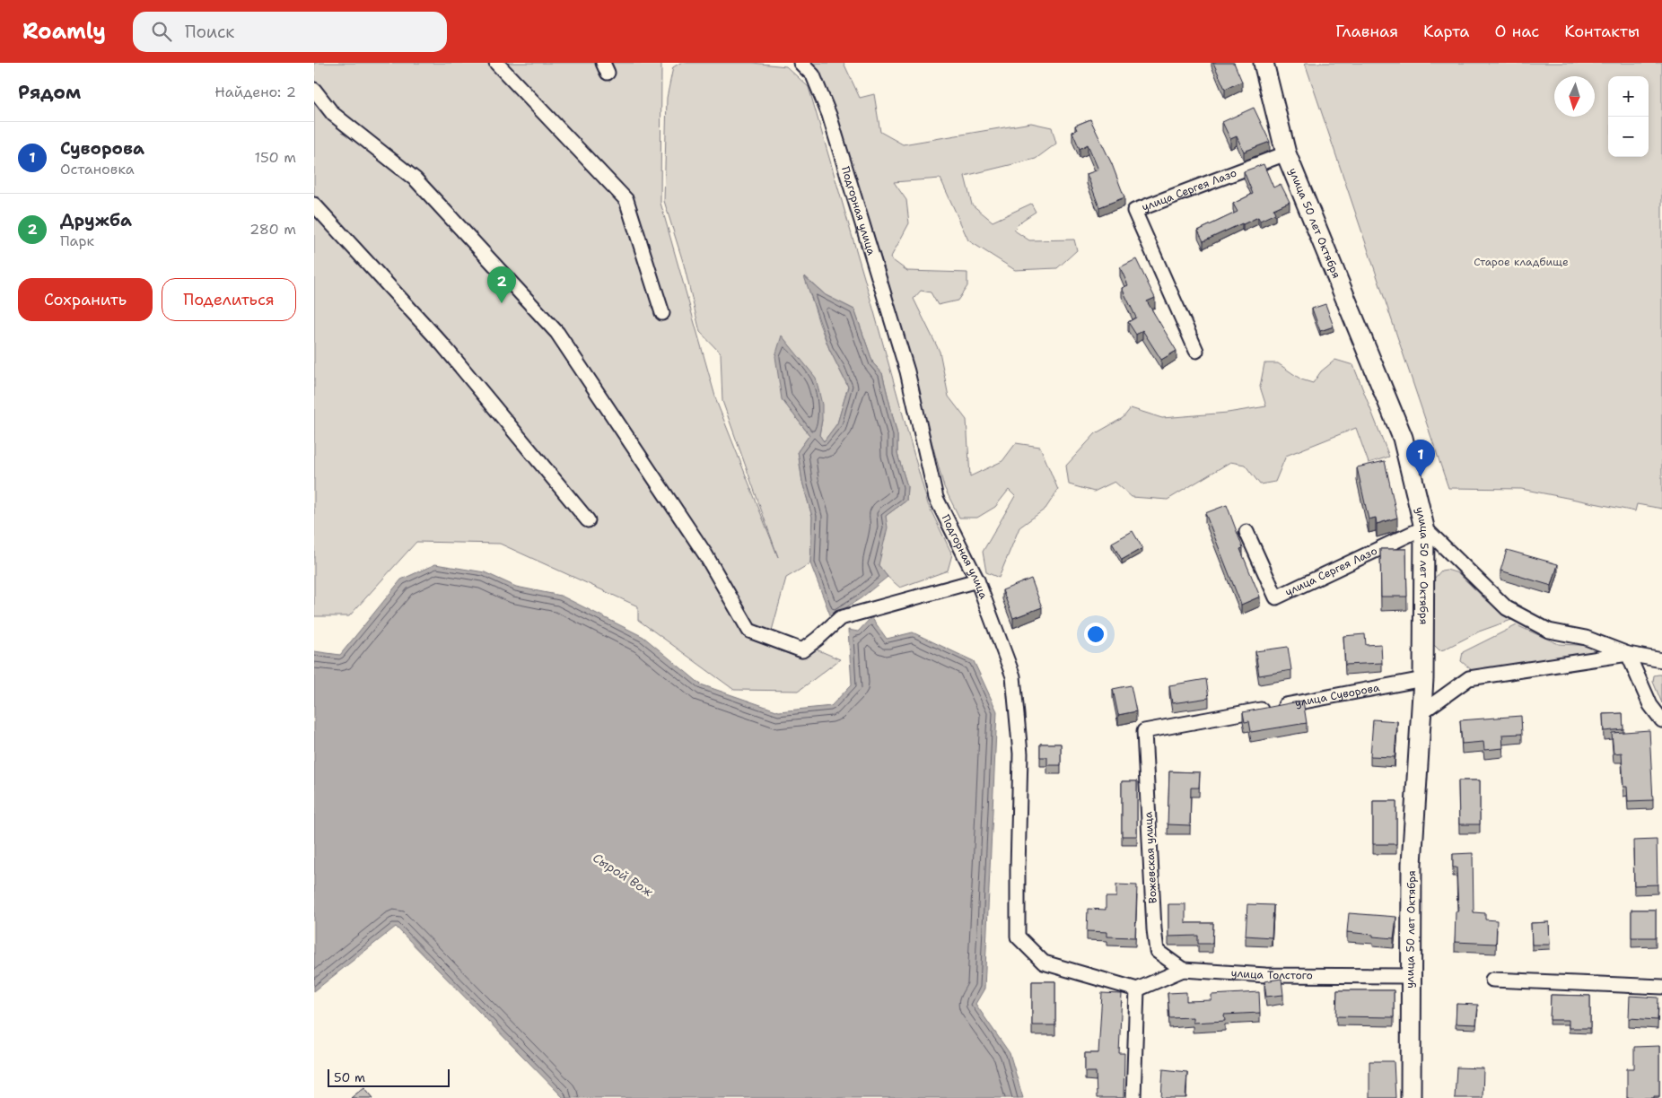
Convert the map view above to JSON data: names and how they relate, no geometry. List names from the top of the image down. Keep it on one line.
{"streets":{"main road":["улица 50 лет Октября"],"street":["улица Сергея Лазо","Подгорная улица","улица Суворова","Вожевская улица","улица Толстого"]},"crossings":[["улица Сергея Лазо","улица 50 лет Октября"],["Подгорная улица","улица Толстого"],["улица 50 лет Октября","улица Суворова"],["улица 50 лет Октября","улица Толстого"],["улица Суворова","Вожевская улица"],["Вожевская улица","улица Толстого"]],"water":["Сырой Вож"],"parks":["Старое кладбище"],"scale_bar":"50 m","north":"bottom","page":{"header":"Roamly","search":"Поиск","nav":["Главная","Карта","О нас","Контакты"],"heading":["Рядом","Найдено: 2"],"map_buttons":["+","−"],"list":[{"mark":"1","name":"Суворова","note":"Остановка","value":"150 m"},{"mark":"2","name":"Дружба","note":"Парк","value":"280 m"}],"buttons":["Сохранить","Поделиться"],"pins":["2","1"],"scale":"50 m"}}
